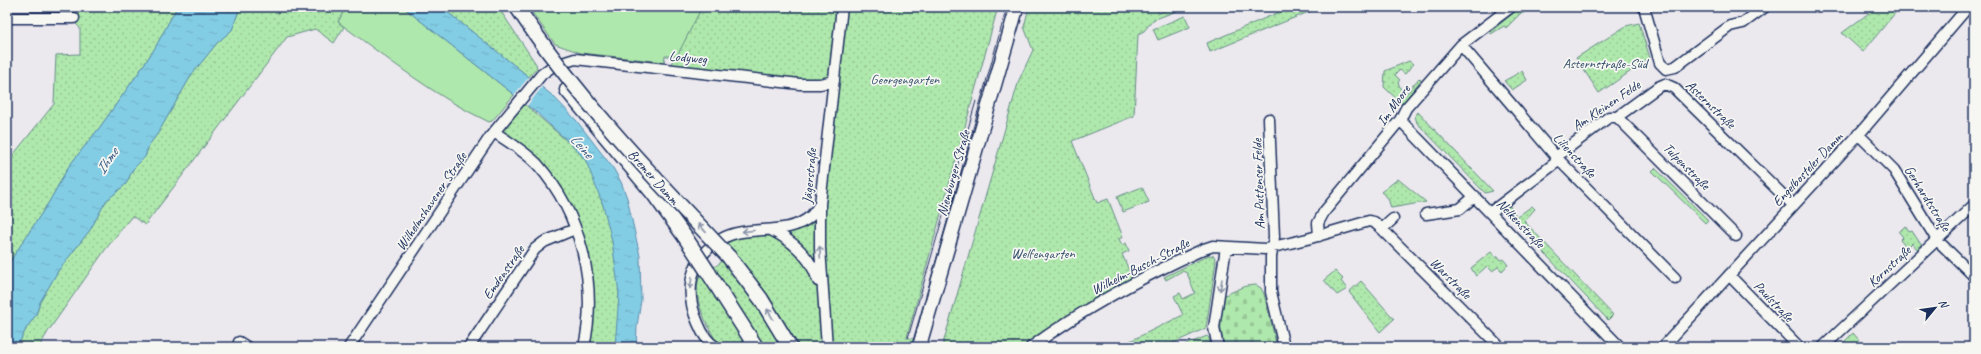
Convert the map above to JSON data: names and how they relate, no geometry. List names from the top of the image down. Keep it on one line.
{"streets":{"main road":["Bremer Damm"],"street":["Lodyweg","Asternstraße","Im Moore","Am Kleinen Felde","Lilienstraße","Tulpenstraße","Engelbosteler Damm","Nienburger Straße","Jägerstraße","Am Puttenser Felde","Gerhardtstraße","Wilhelmshavener Straße","Nelkenstraße","Wilhelm-Busch-Straße","Kornstraße","Emdenstraße","Warstraße","Paulstraße"]},"crossings":[["Lodyweg","Jägerstraße"],["Lodyweg","Wilhelmshavener Straße"],["Asternstraße","Am Kleinen Felde"],["Asternstraße","Engelbosteler Damm"],["Im Moore","Lilienstraße"],["Im Moore","Nelkenstraße"],["Am Kleinen Felde","Lilienstraße"],["Am Kleinen Felde","Tulpenstraße"],["Am Kleinen Felde","Nelkenstraße"],["Engelbosteler Damm","Gerhardtstraße"],["Engelbosteler Damm","Paulstraße"],["Am Puttenser Felde","Wilhelm-Busch-Straße"],["Gerhardtstraße","Kornstraße"]],"water":["Leine","Ihme"],"parks":["Asternstraße-Süd","Georgengarten","Welfengarten"],"north":"top right"}
